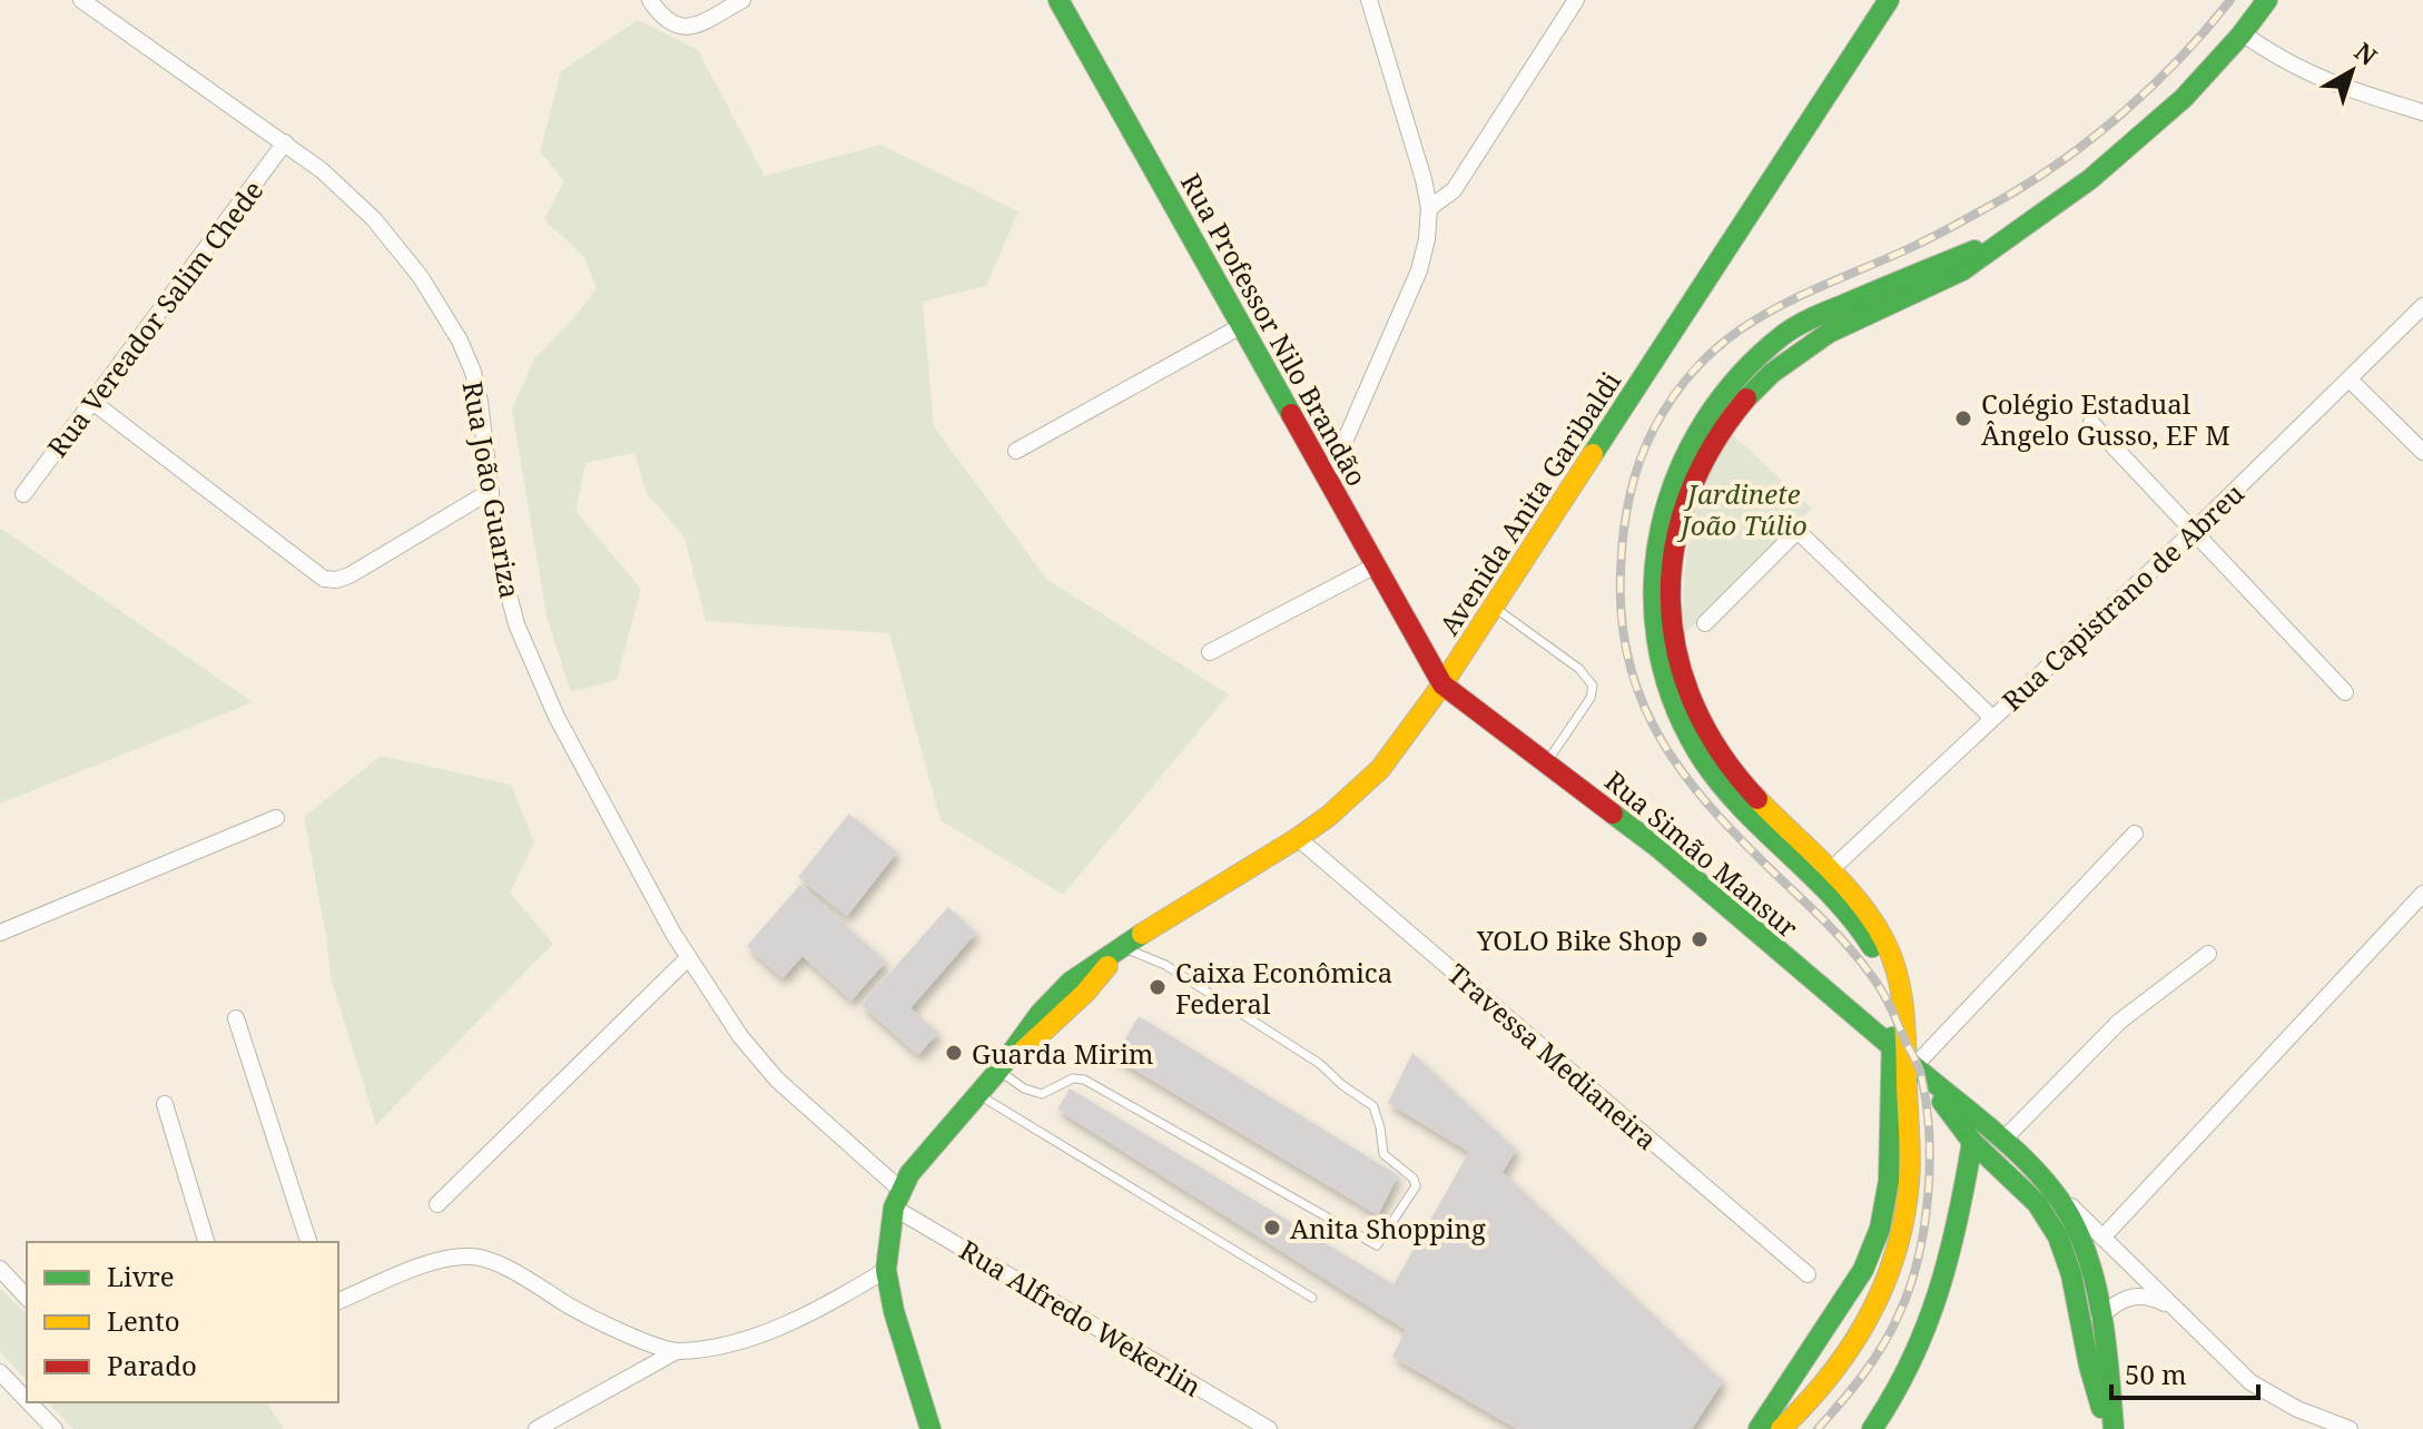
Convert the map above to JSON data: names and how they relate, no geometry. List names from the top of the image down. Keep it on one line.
{"streets":{"main road":["Rua Professor Nilo Brandão","Avenida Anita Garibaldi","Rua Simão Mansur"],"street":["Rua Vereador Salim Chede","Rua João Guariza","Rua Capistrano de Abreu","Travessa Medianeira","Rua Alfredo Wekerlin"]},"crossings":[["Rua Vereador Salim Chede","Rua João Guariza"],["Rua Professor Nilo Brandão","Avenida Anita Garibaldi"],["Rua Professor Nilo Brandão","Rua Simão Mansur"],["Rua João Guariza","Avenida Anita Garibaldi"],["Rua João Guariza","Rua Alfredo Wekerlin"],["Avenida Anita Garibaldi","Rua Simão Mansur"],["Avenida Anita Garibaldi","Travessa Medianeira"],["Avenida Anita Garibaldi","Rua Alfredo Wekerlin"]],"parks":["Jardinete João Túlio"],"places":["Colégio Estadual Ângelo Gusso, EF M","YOLO Bike Shop","Caixa Econômica Federal","Guarda Mirim","Anita Shopping"],"legend":["Livre","Lento","Parado"],"scale_bar":"50 m","north":"top right"}
